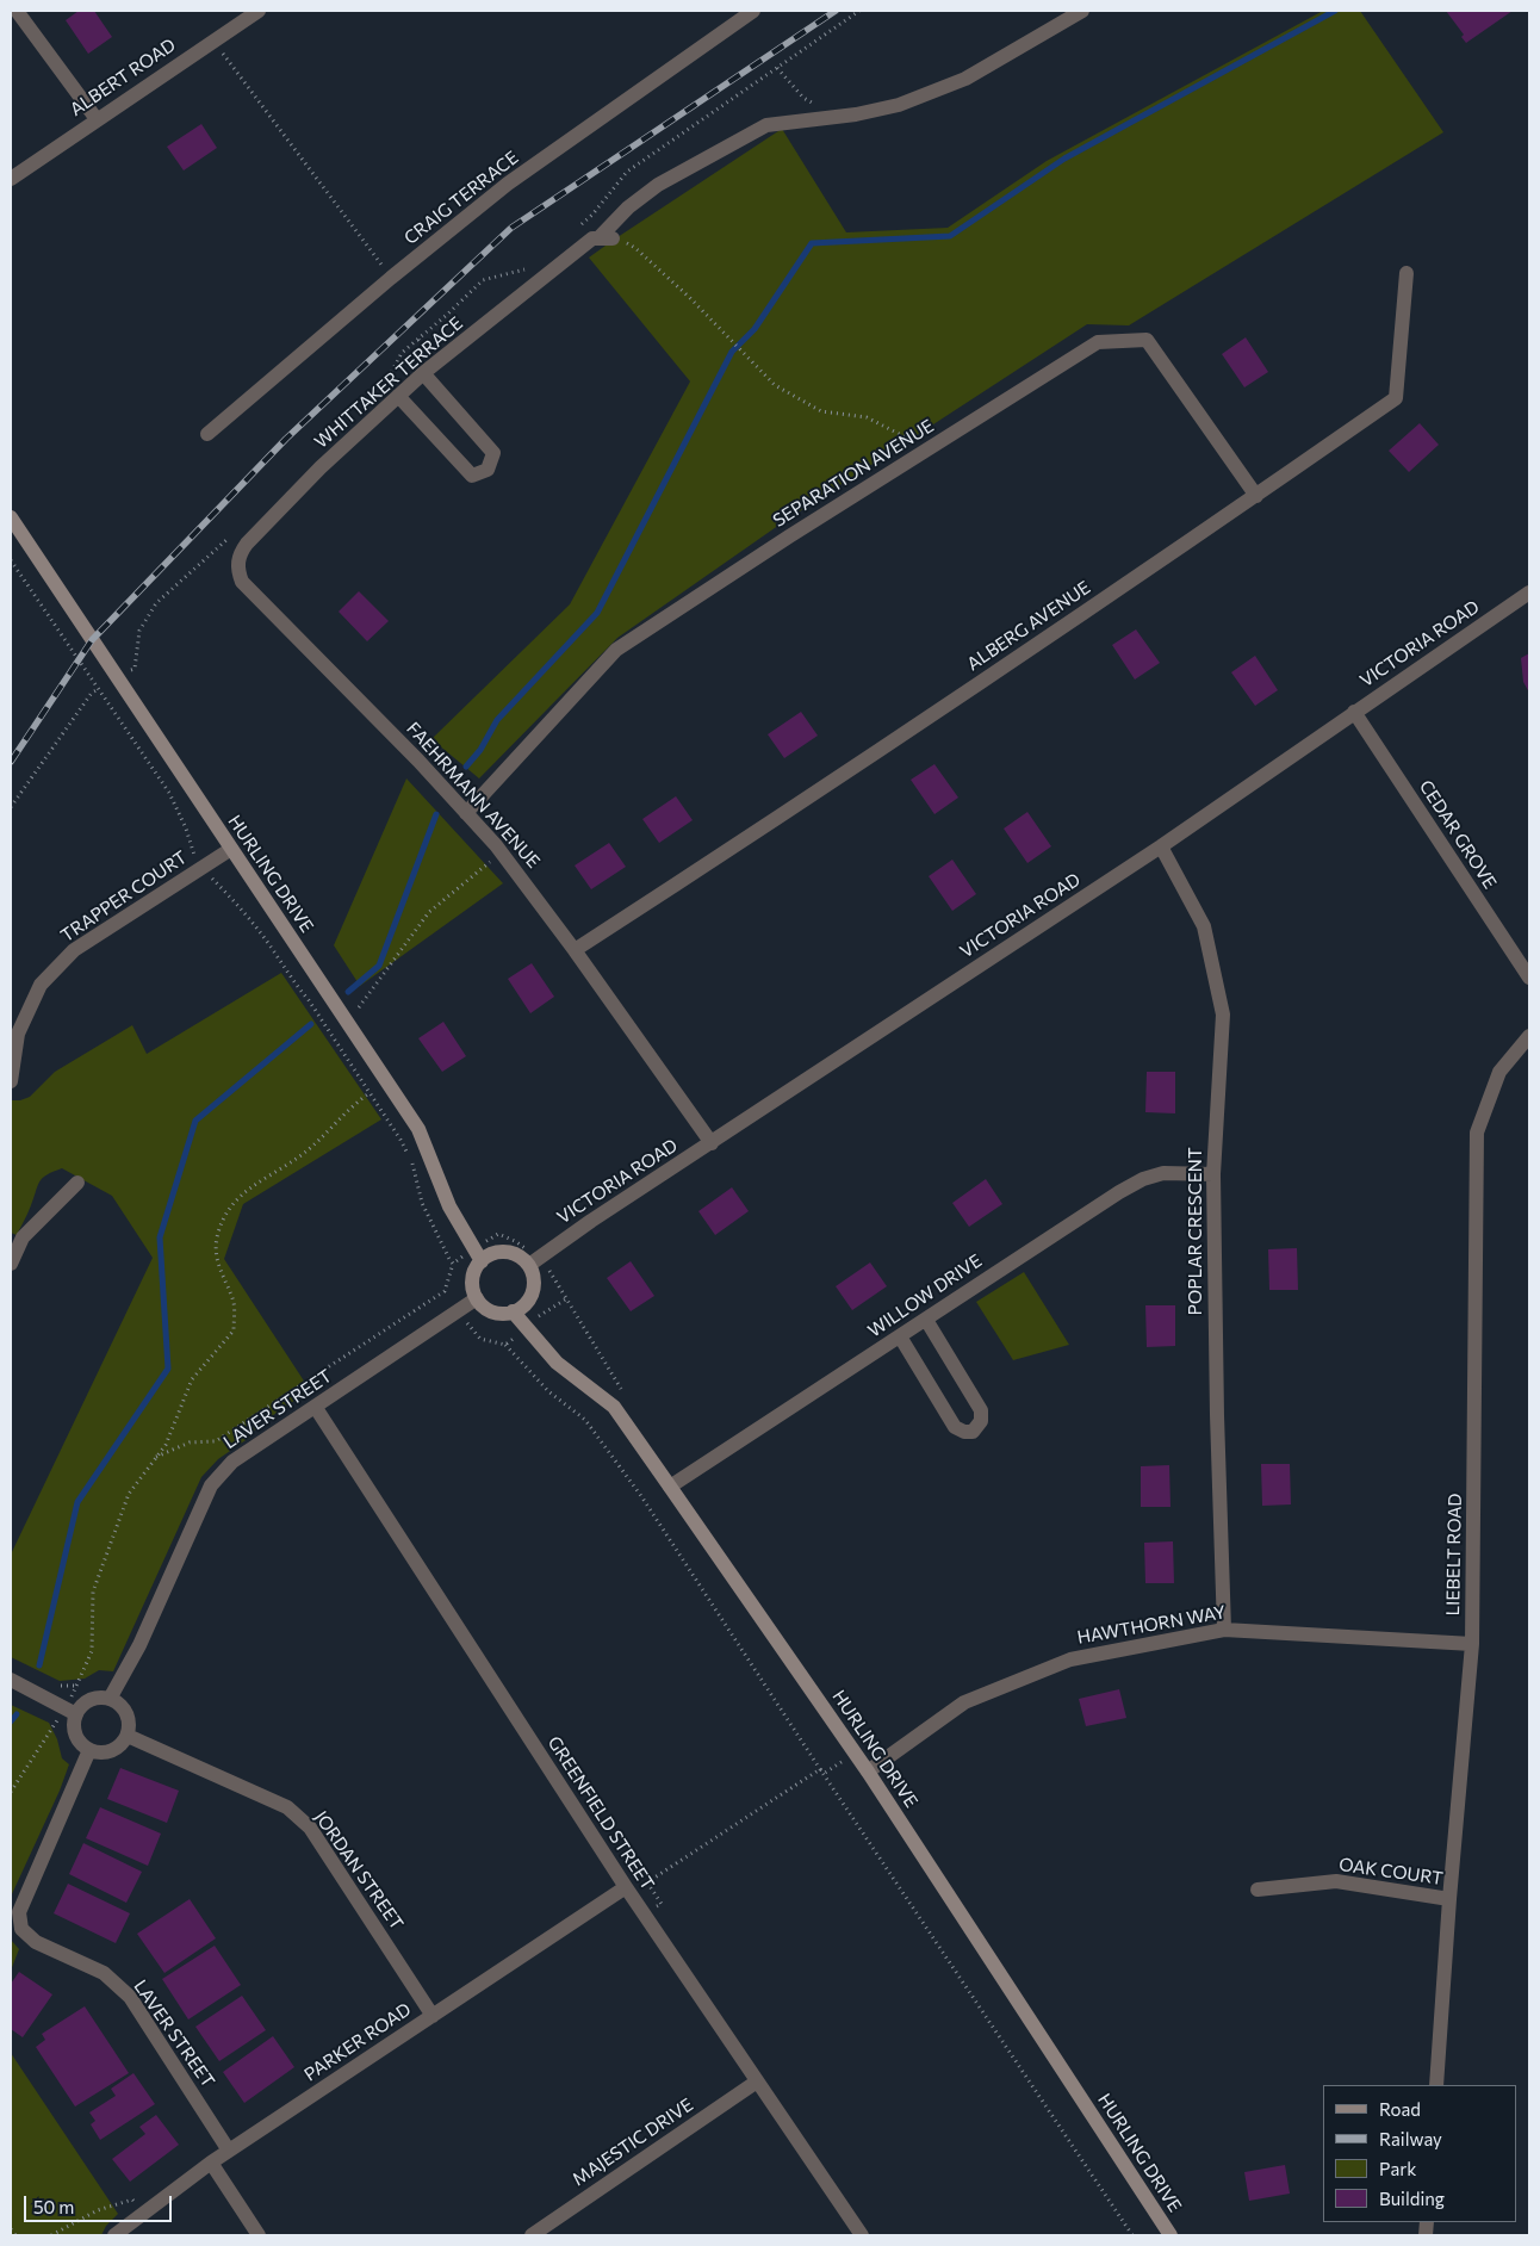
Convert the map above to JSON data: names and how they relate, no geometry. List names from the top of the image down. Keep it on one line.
{"streets":{"street":["ALBERT ROAD","CRAIG TERRACE","WHITTAKER TERRACE","SEPARATION AVENUE","ALBERG AVENUE","VICTORIA ROAD","FAEHRMANN AVENUE","CEDAR GROVE","HURLING DRIVE","TRAPPER COURT","POPLAR CRESCENT","WILLOW DRIVE","LAVER STREET","LIEBELT ROAD","HAWTHORN WAY","GREENFIELD STREET","JORDAN STREET","OAK COURT","PARKER ROAD","MAJESTIC DRIVE"]},"crossings":[["WHITTAKER TERRACE","FAEHRMANN AVENUE"],["SEPARATION AVENUE","ALBERG AVENUE"],["SEPARATION AVENUE","FAEHRMANN AVENUE"],["ALBERG AVENUE","FAEHRMANN AVENUE"],["VICTORIA ROAD","FAEHRMANN AVENUE"],["VICTORIA ROAD","CEDAR GROVE"],["VICTORIA ROAD","HURLING DRIVE"],["VICTORIA ROAD","POPLAR CRESCENT"],["VICTORIA ROAD","LAVER STREET"],["HURLING DRIVE","TRAPPER COURT"],["HURLING DRIVE","WILLOW DRIVE"],["HURLING DRIVE","LAVER STREET"],["HURLING DRIVE","HAWTHORN WAY"],["POPLAR CRESCENT","WILLOW DRIVE"],["POPLAR CRESCENT","HAWTHORN WAY"],["LAVER STREET","GREENFIELD STREET"],["LAVER STREET","JORDAN STREET"],["LAVER STREET","PARKER ROAD"],["LIEBELT ROAD","HAWTHORN WAY"],["LIEBELT ROAD","OAK COURT"],["GREENFIELD STREET","PARKER ROAD"],["GREENFIELD STREET","MAJESTIC DRIVE"],["JORDAN STREET","PARKER ROAD"]],"legend":["Road","Railway","Park","Building"],"scale_bar":"50 m"}
